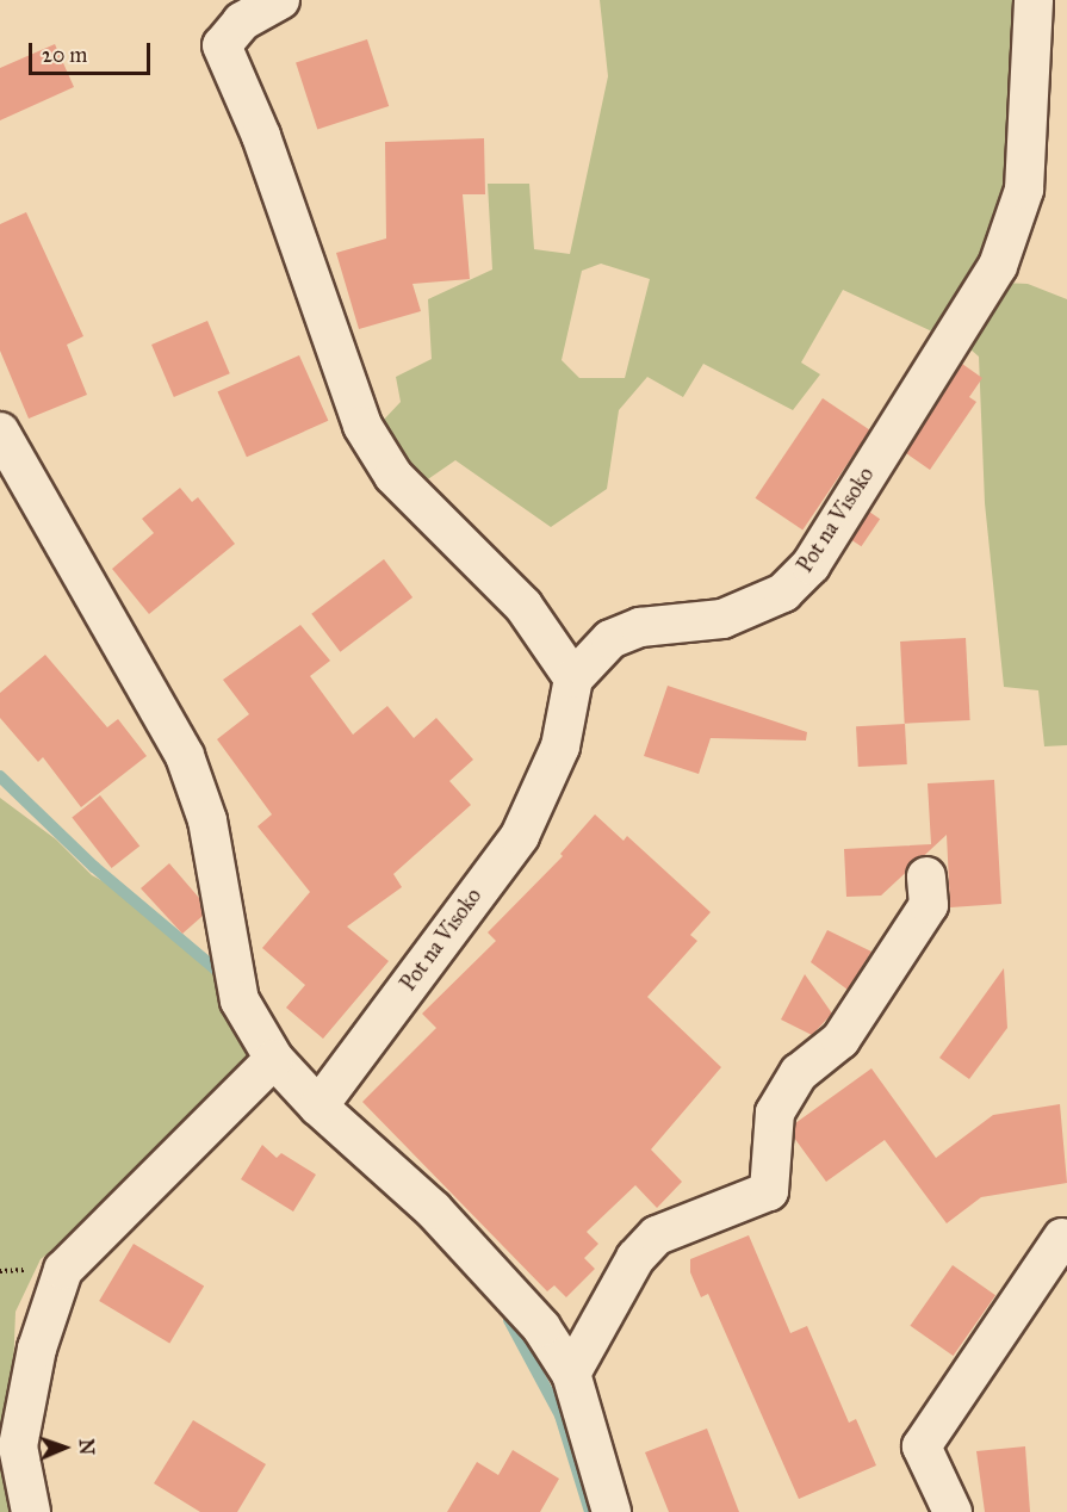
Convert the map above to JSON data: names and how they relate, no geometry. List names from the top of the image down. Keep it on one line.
{"streets":{"street":["Pot na Visoko"]},"scale_bar":"20 m","north":"right"}
